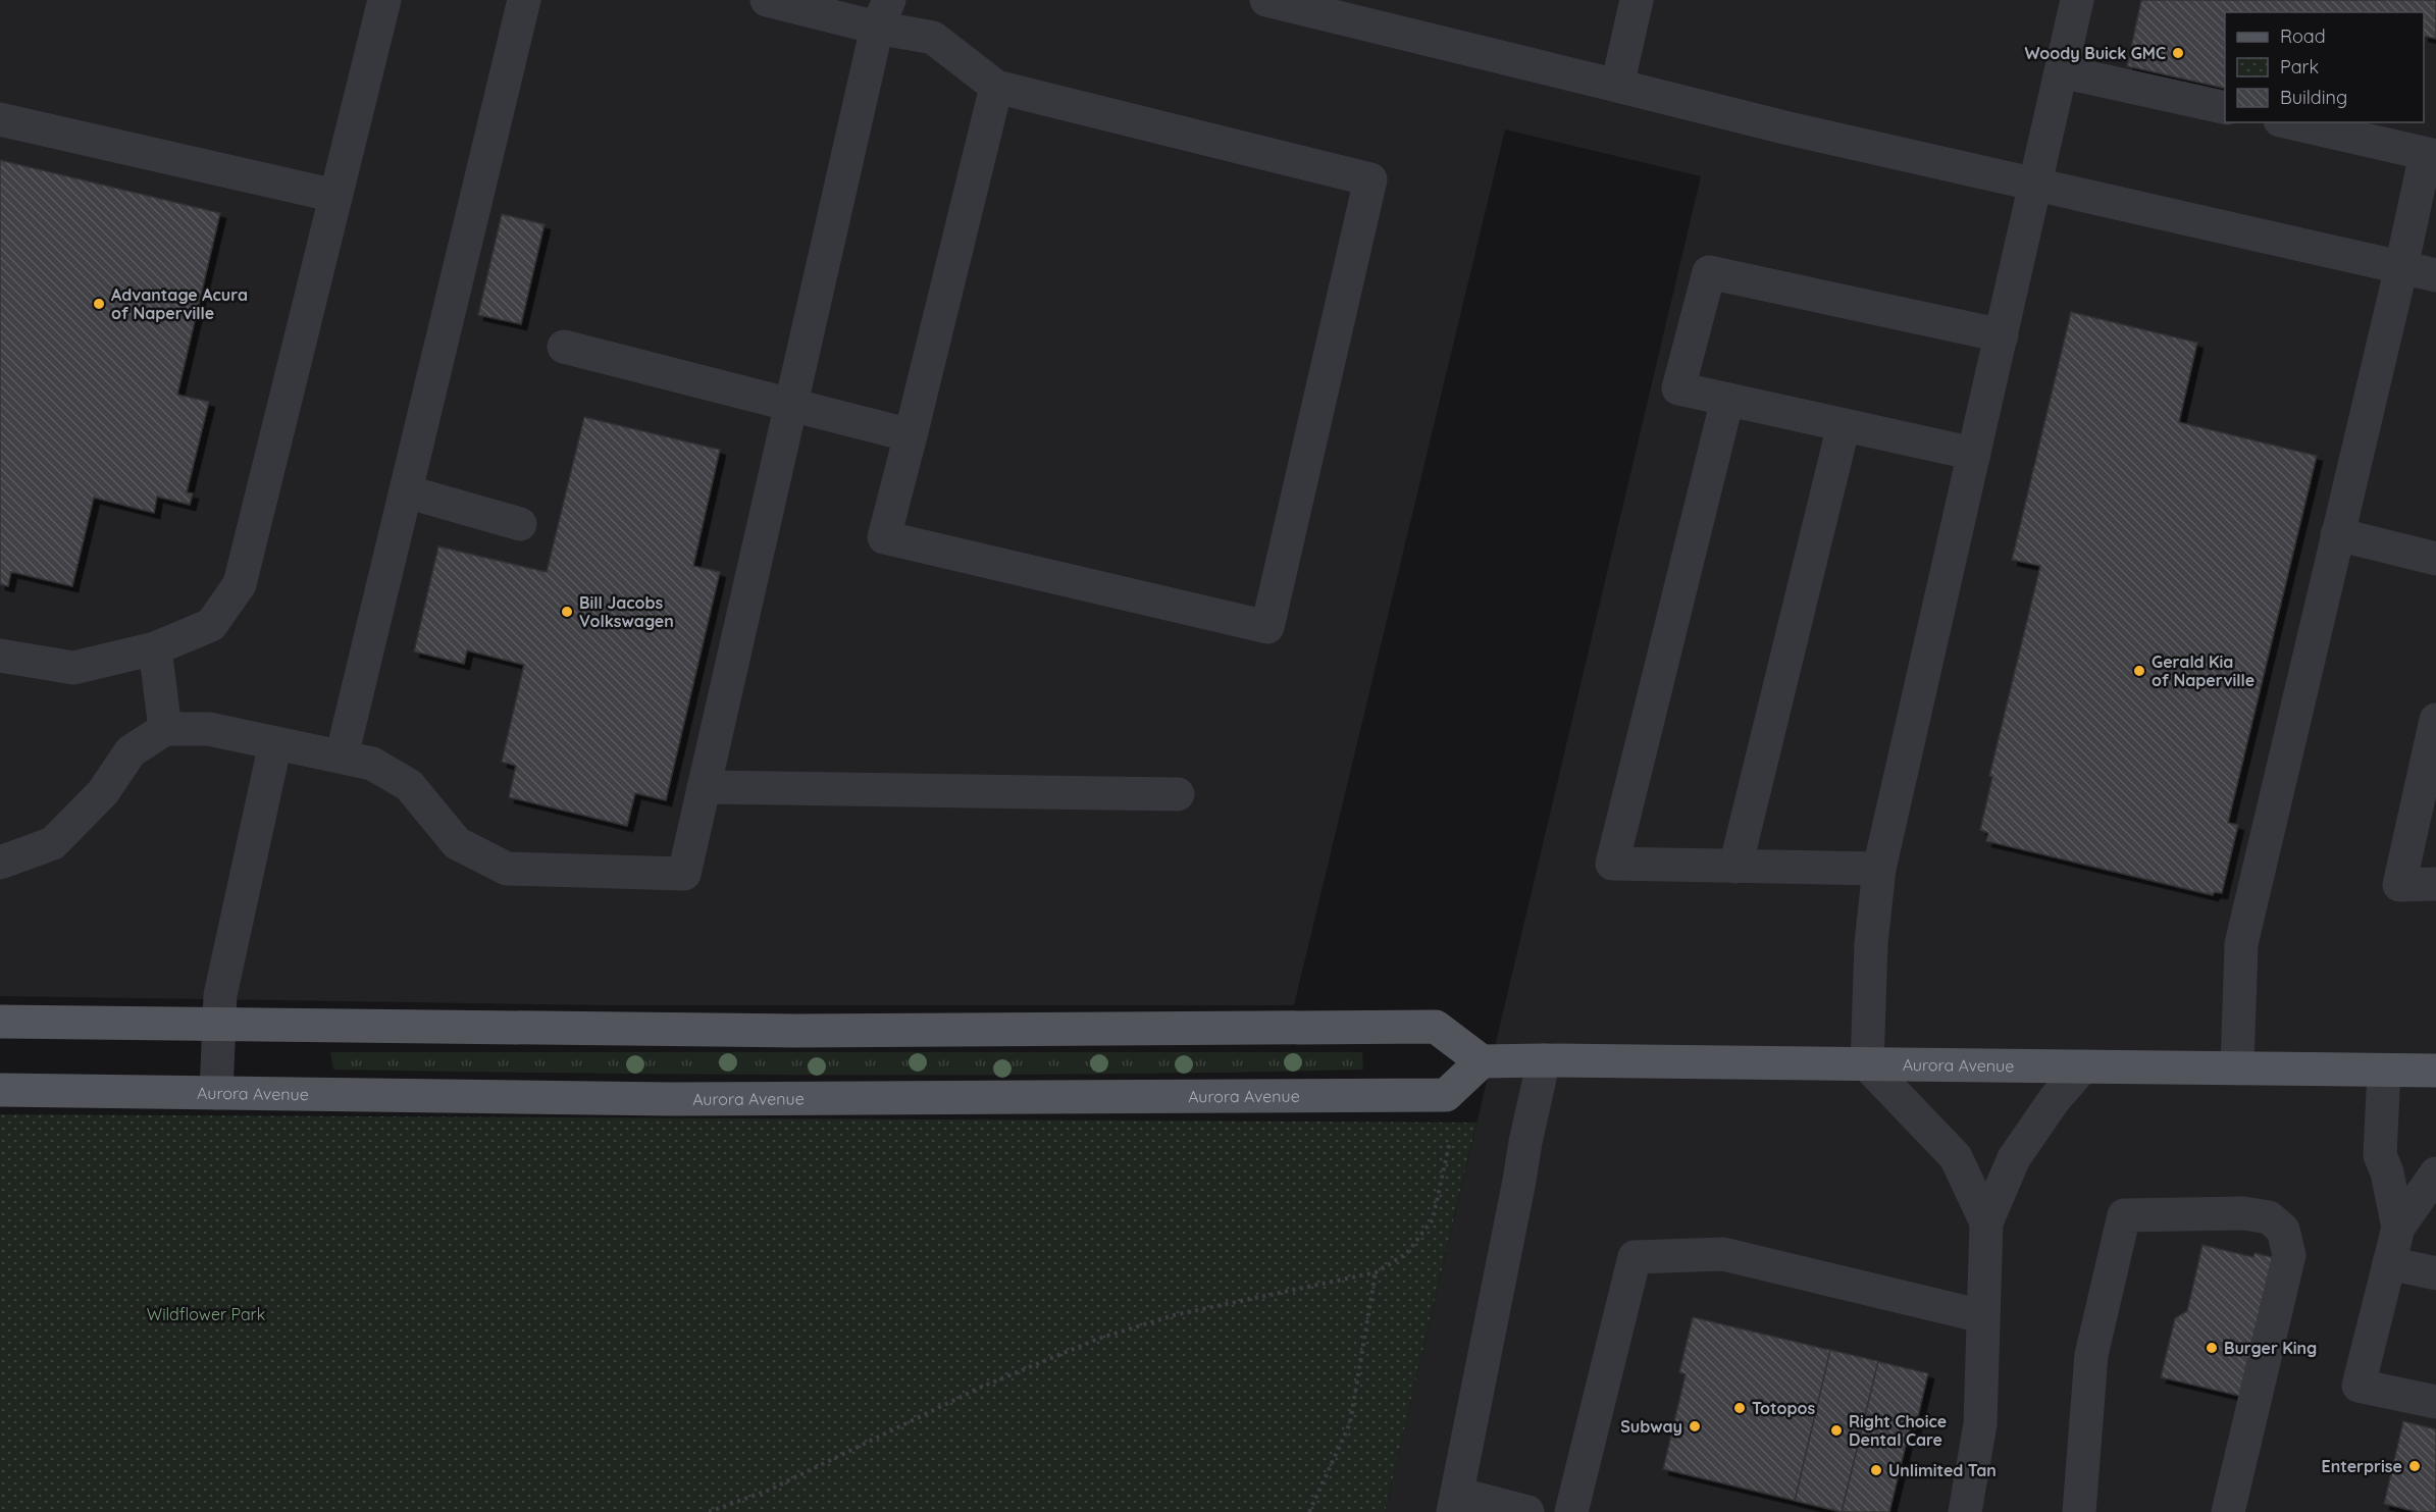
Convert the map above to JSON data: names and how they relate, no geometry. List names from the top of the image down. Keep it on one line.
{"streets":{"main road":["Aurora Avenue"]},"parks":["Wildflower Park"],"places":["Woody Buick GMC","Advantage Acura of Naperville","Bill Jacobs Volkswagen","Gerald Kia of Naperville","Burger King","Totopos","Subway","Right Choice Dental Care","Enterprise","Unlimited Tan"],"legend":["Road","Park","Building"]}
